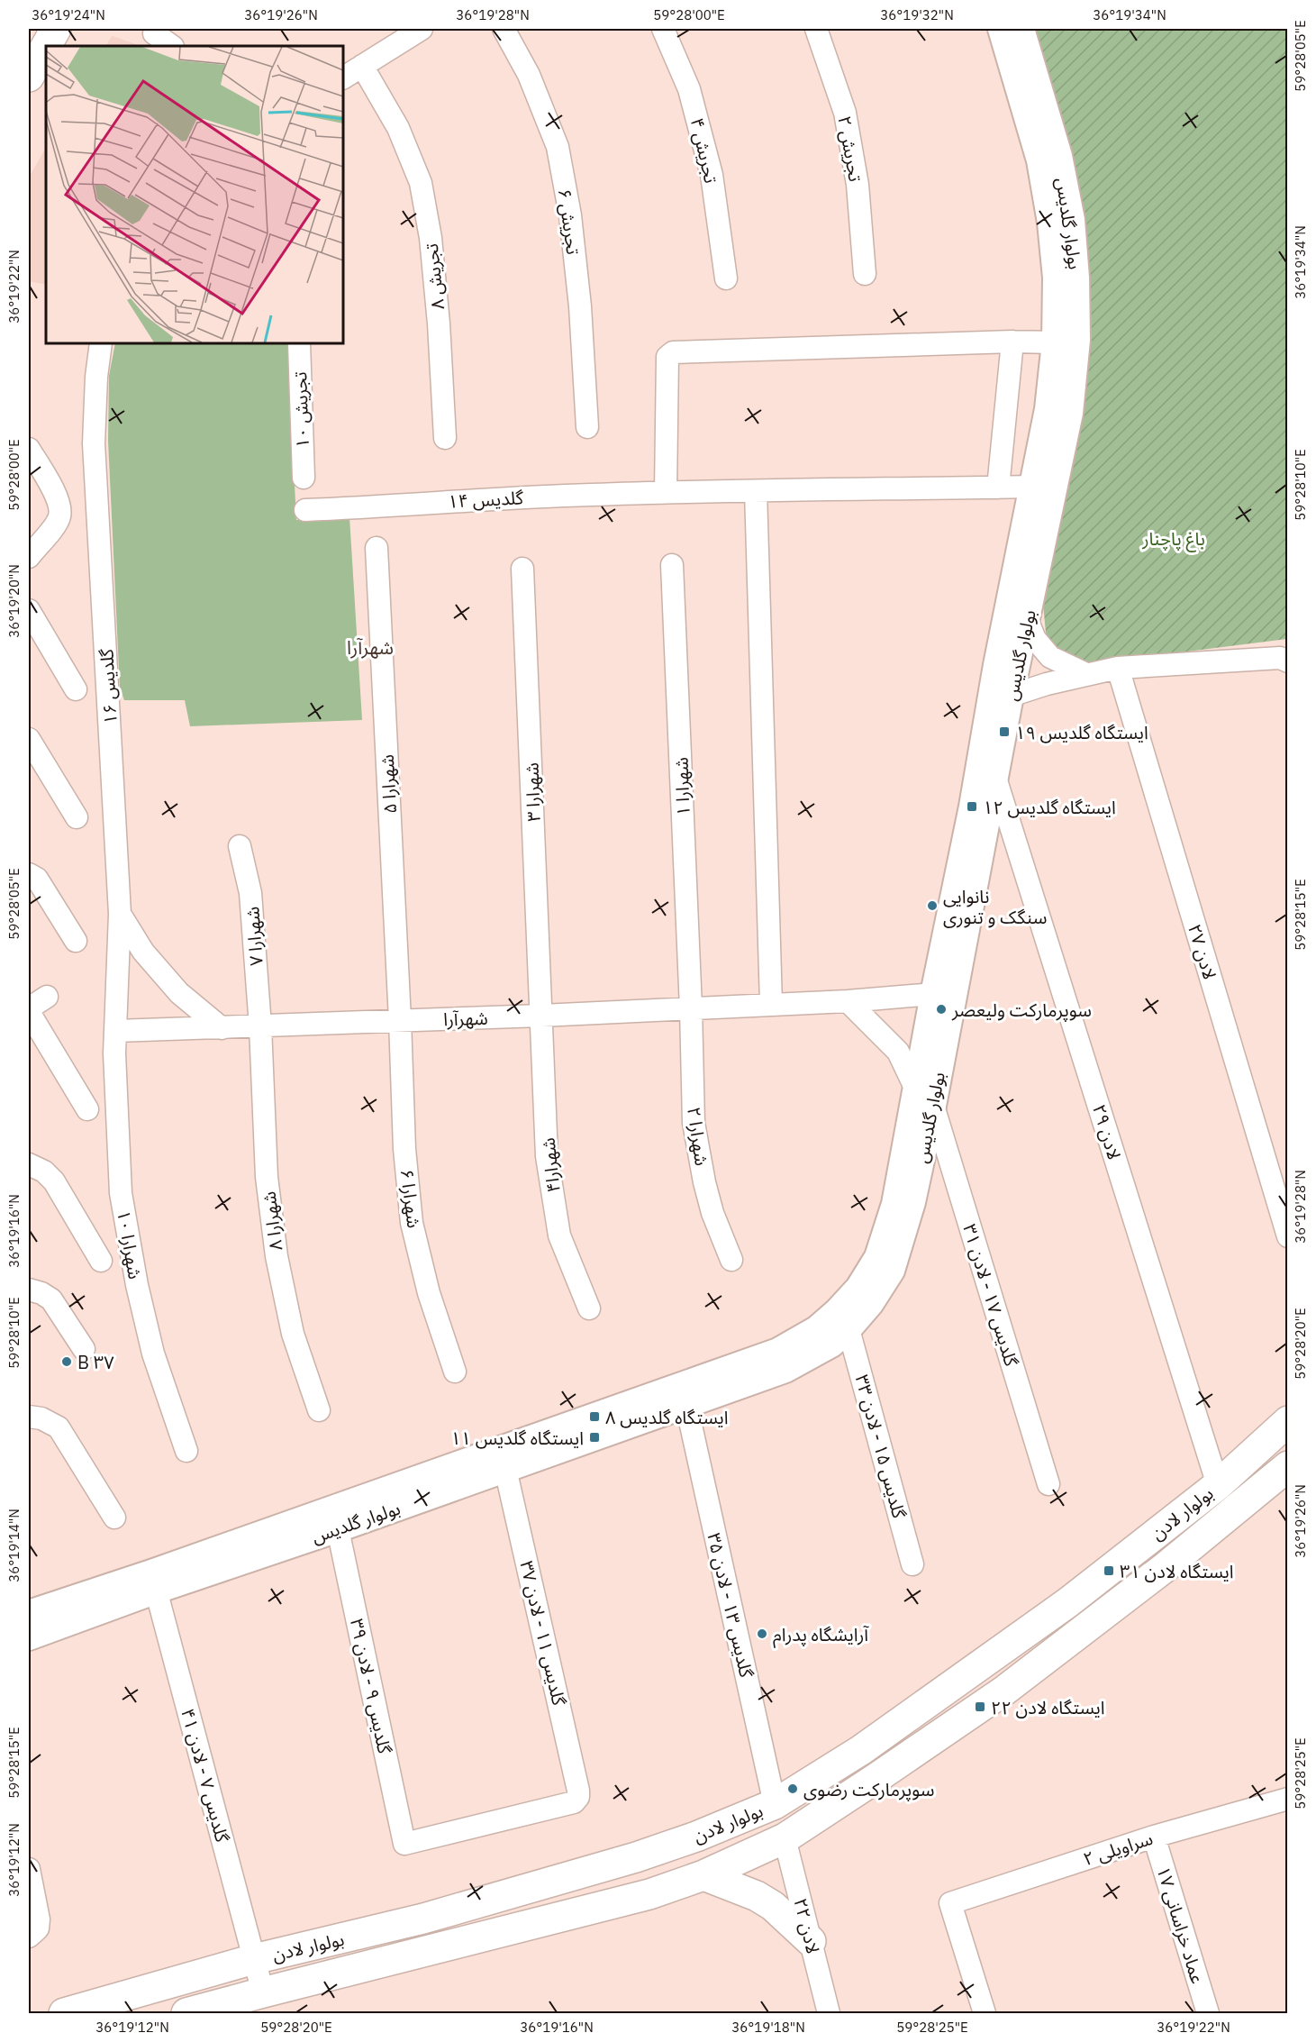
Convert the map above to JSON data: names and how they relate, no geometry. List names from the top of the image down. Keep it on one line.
{"streets":{"main road":["بولوار لادن"],"street":["تجریش ۲","تجریش ۴","تجریش ۶","بولوار گلدیس","تجریش ۸","تجریش ۱۰","گلدیس ۱۴","گلدیس ۱۶","شهرارا ۵","شهرارا ۱","شهرارا ۳","شهرارا ۷","لادن ۲۷","شهرآرا","لادن ۲۹","شهرارا ۲","شهرارا۴","شهرارا ۶","شهرارا ۸","شهرارا ۱۰","گلدیس ۱۷ - لادن ۳۱","گلدیس ۱۵ - لادن ۳۳","گلدیس ۱۳ - لادن ۳۵","گلدیس ۱۱ - لادن ۳۷","گلدیس ۹ - لادن ۳۹","گلدیس ۷ - لادن ۴۱","سراویلی ۲","عماد خراسانی ۱۷","لادن ۲۲"]},"crossings":[["بولوار گلدیس","گلدیس ۱۴"],["بولوار گلدیس","شهرآرا"],["بولوار گلدیس","لادن ۲۹"],["بولوار گلدیس","گلدیس ۱۷ - لادن ۳۱"],["بولوار گلدیس","گلدیس ۱۵ - لادن ۳۳"],["بولوار گلدیس","گلدیس ۱۳ - لادن ۳۵"],["بولوار گلدیس","گلدیس ۱۱ - لادن ۳۷"],["بولوار گلدیس","گلدیس ۹ - لادن ۳۹"],["بولوار گلدیس","گلدیس ۷ - لادن ۴۱"],["گلدیس ۱۶","شهرآرا"],["گلدیس ۱۶","شهرارا ۱۰"],["شهرارا ۵","شهرآرا"],["شهرارا ۵","شهرارا ۶"],["شهرارا ۱","شهرآرا"],["شهرارا ۱","شهرارا ۲"],["شهرارا ۳","شهرآرا"],["شهرارا ۳","شهرارا۴"],["شهرارا ۷","شهرآرا"],["شهرارا ۷","شهرارا ۸"],["شهرآرا","شهرارا ۲"],["شهرآرا","شهرارا۴"],["شهرآرا","شهرارا ۶"],["شهرآرا","شهرارا ۸"],["شهرآرا","شهرارا ۱۰"],["شهرآرا","گلدیس ۱۷ - لادن ۳۱"],["لادن ۲۹","بولوار لادن"],["بولوار لادن","گلدیس ۱۳ - لادن ۳۵"],["بولوار لادن","گلدیس ۷ - لادن ۴۱"],["بولوار لادن","لادن ۲۲"],["گلدیس ۱۱ - لادن ۳۷","گلدیس ۹ - لادن ۳۹"],["سراویلی ۲","عماد خراسانی ۱۷"]],"districts":["شهرآرا"],"parks":["باغ پاچنار"],"places":{"transit":["ایستگاه گلدیس ۱۹","ایستگاه گلدیس ۱۲","ایستگاه گلدیس ۸","ایستگاه گلدیس ۱۱","ایستگاه لادن ۳۱","ایستگاه لادن ۲۲"],"other":["نانوایی سنگک و تنوری","سوپرمارکت ولیعصر","B ۳۷","آرایشگاه پدرام","سوپرمارکت رضوی"]},"coordinates":["36°19'24\"N","36°19'26\"N","36°19'28\"N","59°28'00\"E","36°19'32\"N","36°19'34\"N","59°28'05\"E","36°19'22\"N","59°28'10\"E","36°19'20\"N","59°28'15\"E","36°19'16\"N","59°28'20\"E","36°19'14\"N","59°28'25\"E","36°19'12\"N","36°19'18\"N"]}
